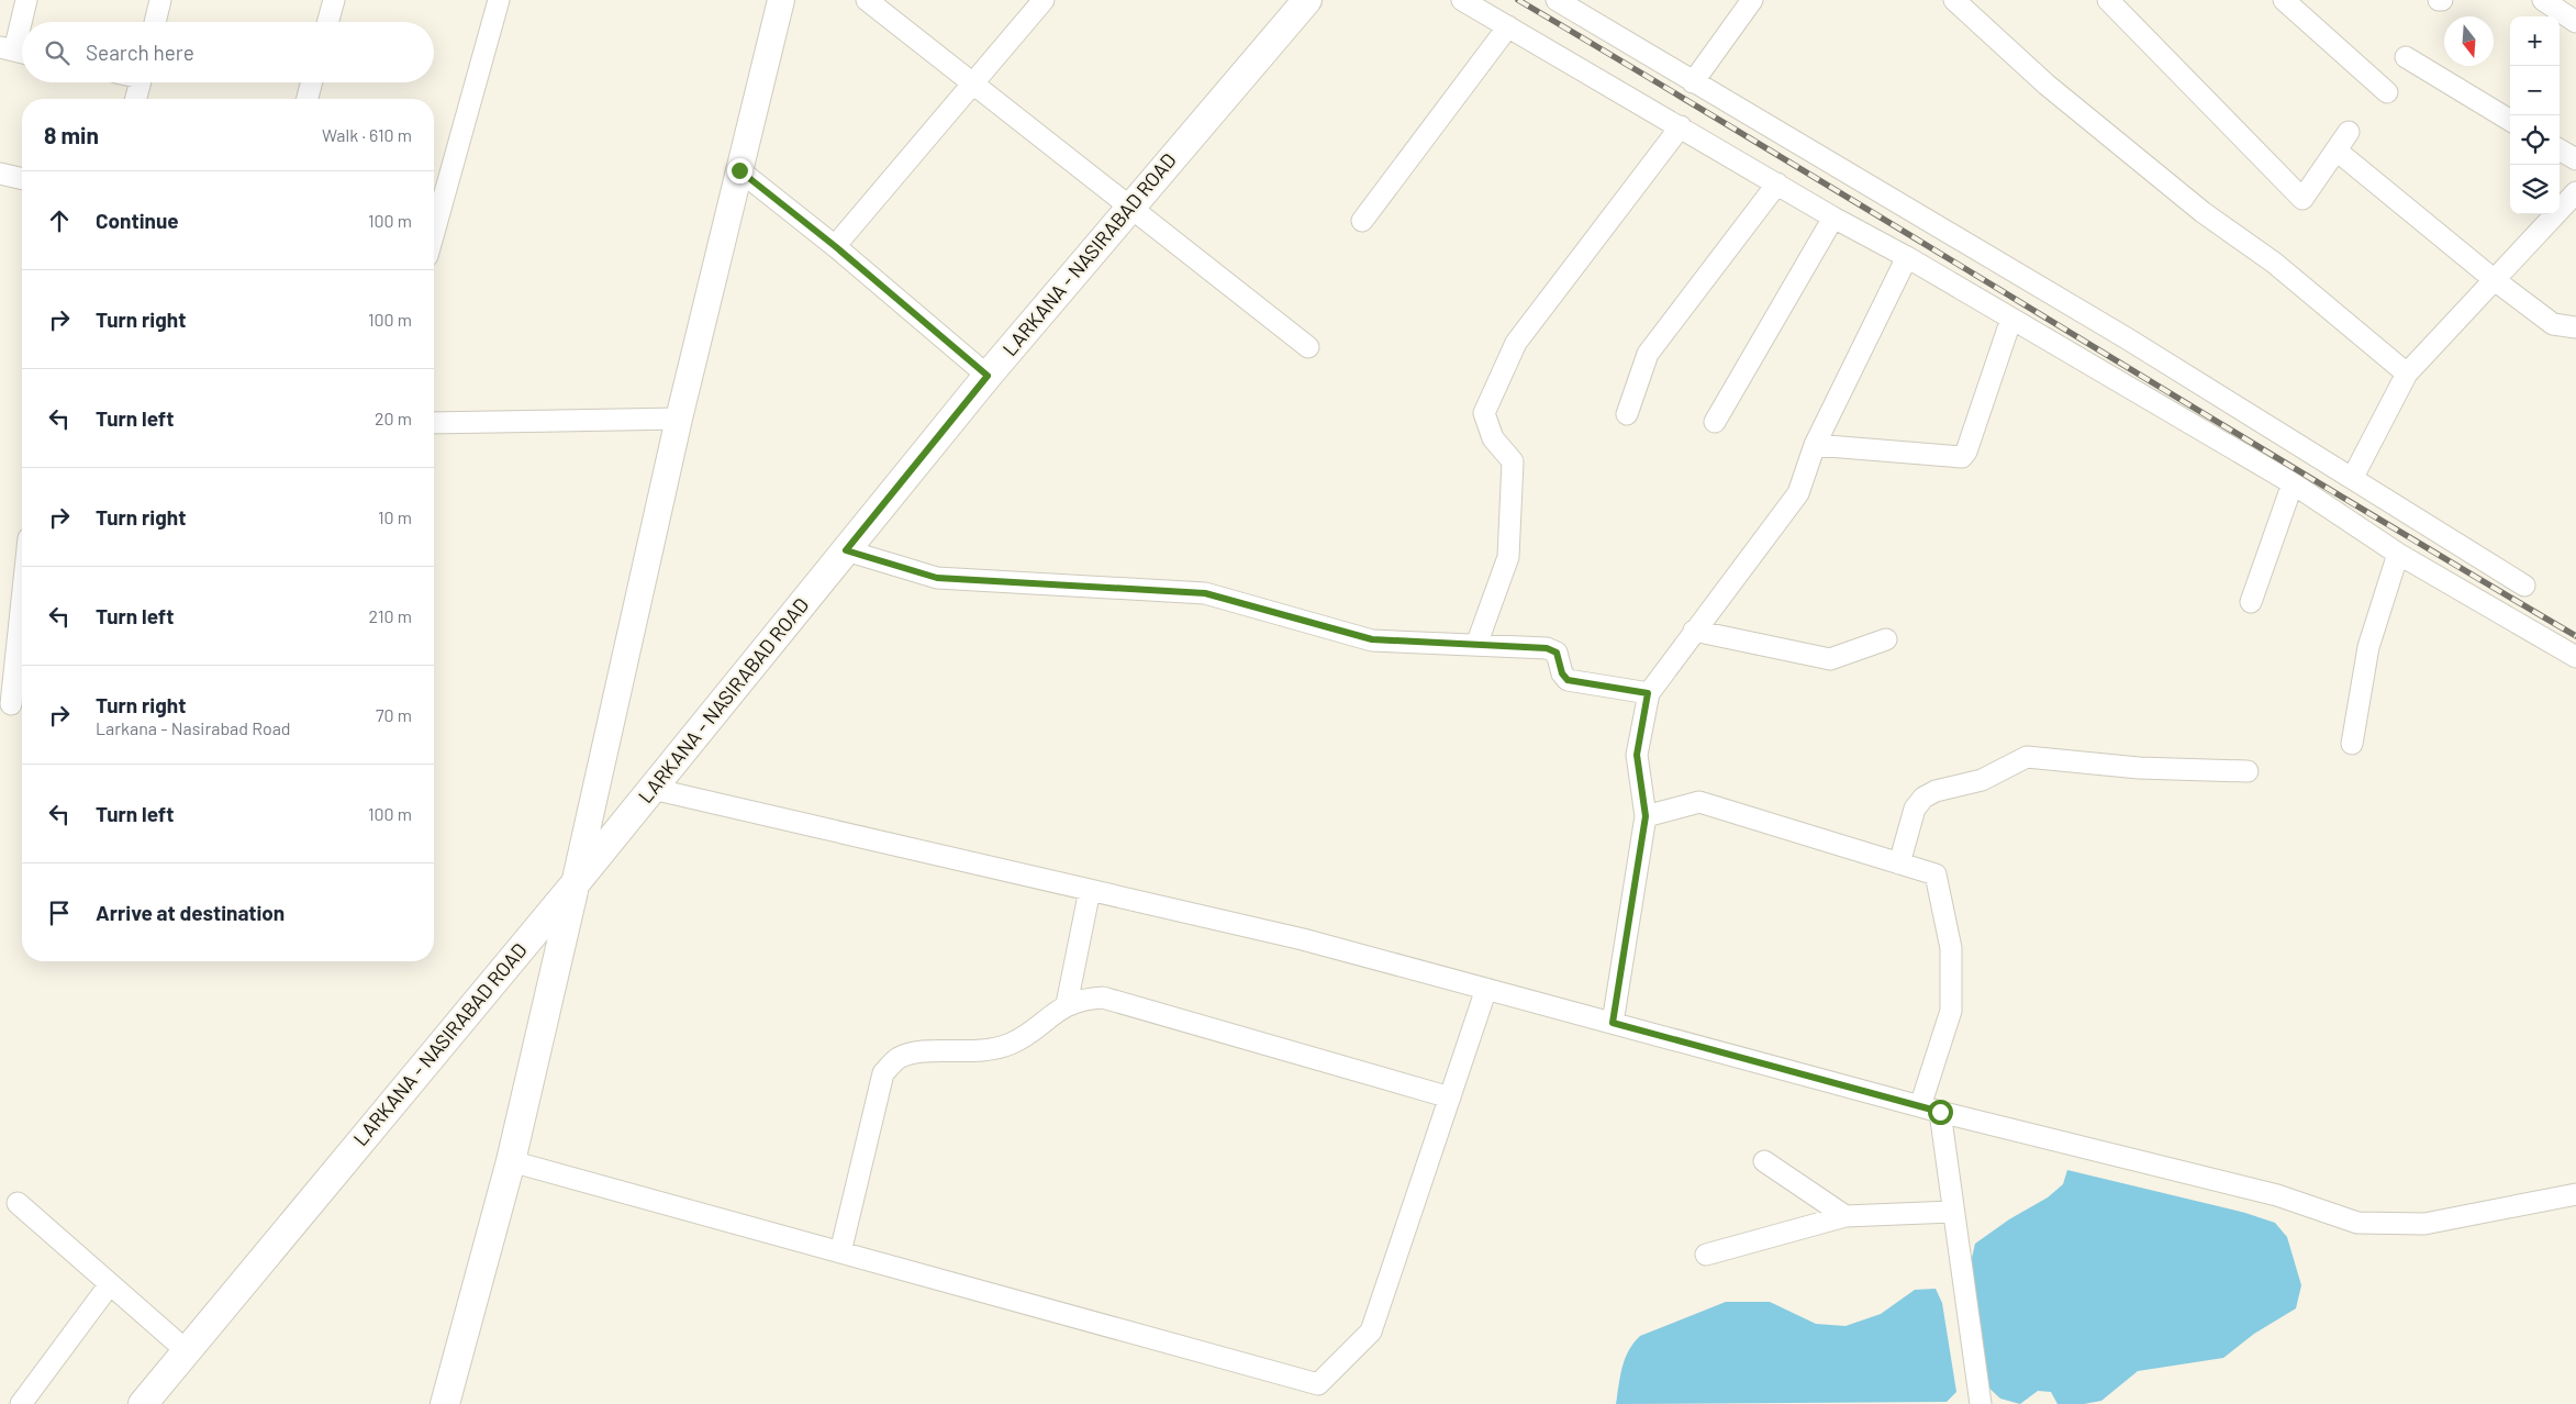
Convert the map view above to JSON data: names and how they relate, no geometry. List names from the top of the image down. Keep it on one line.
{"streets":{"main road":["LARKANA - NASIRABAD ROAD"]},"north":"bottom","page":{"map_buttons":["+","−"],"search":"Search here","heading":["8 min","Walk · 610 m"],"list":[["Continue","100 m"],["Turn right","100 m"],["Turn left","20 m"],["Turn right","10 m"],["Turn left","210 m"],["Turn right","Larkana - Nasirabad Road","70 m"],["Turn left","100 m"],"Arrive at destination"]}}
